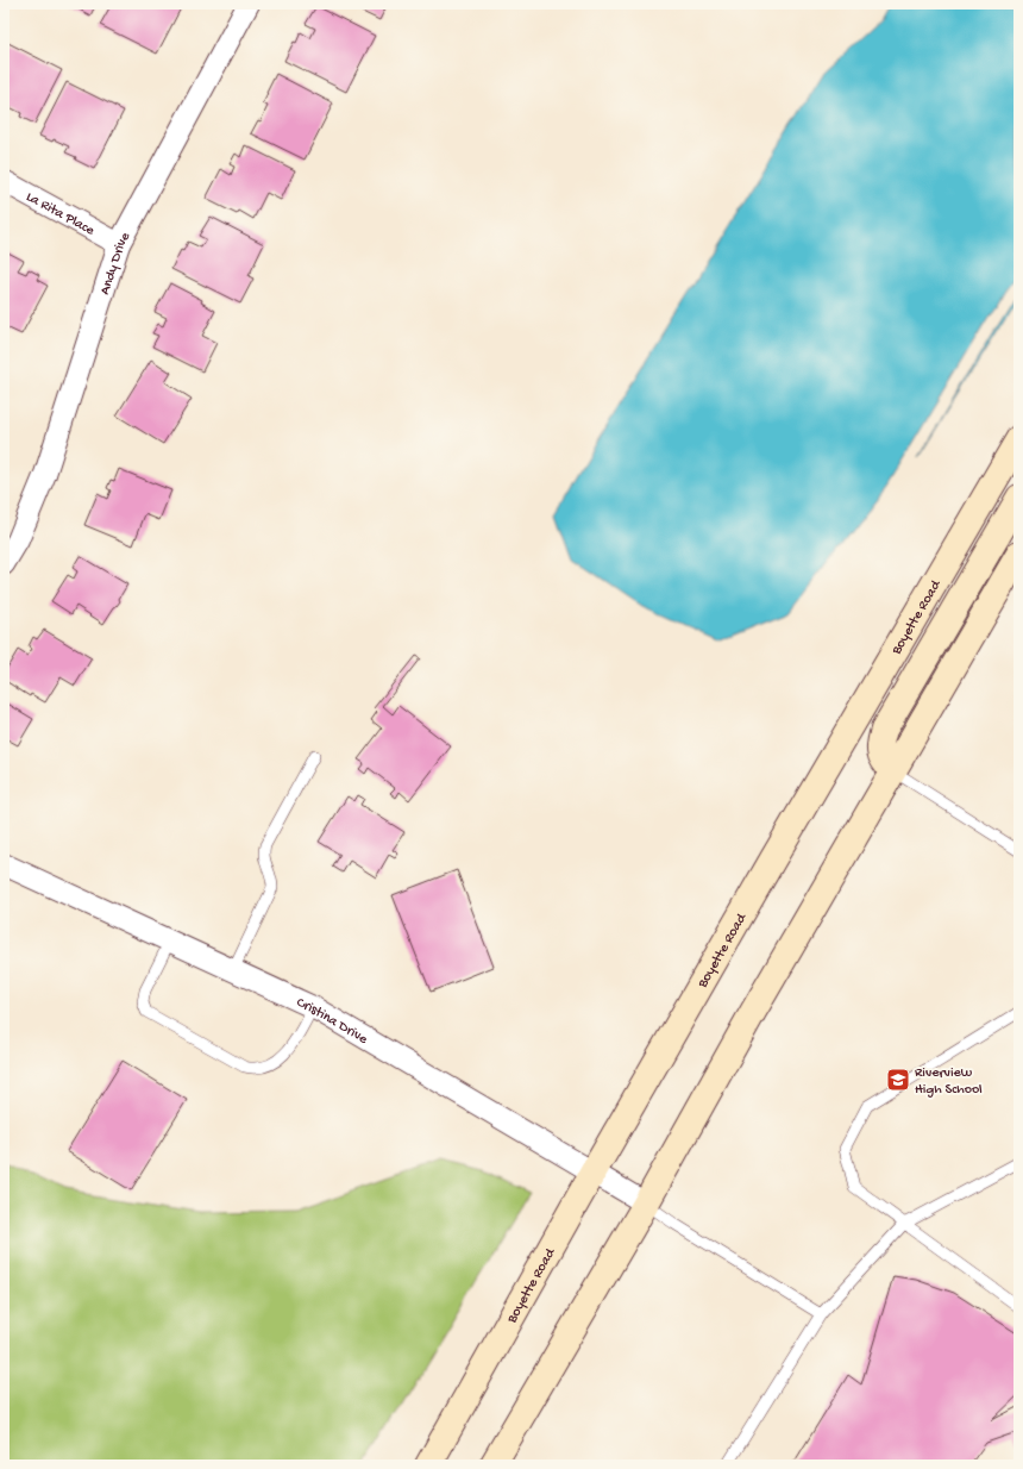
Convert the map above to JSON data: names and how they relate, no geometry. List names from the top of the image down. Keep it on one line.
{"streets":{"main road":["Boyette Road"],"street":["La Rita Place","Andy Drive","Cristina Drive"]},"crossings":[["La Rita Place","Andy Drive"],["Boyette Road","Cristina Drive"]],"places":{"school or university":["Riverview High School"]}}
